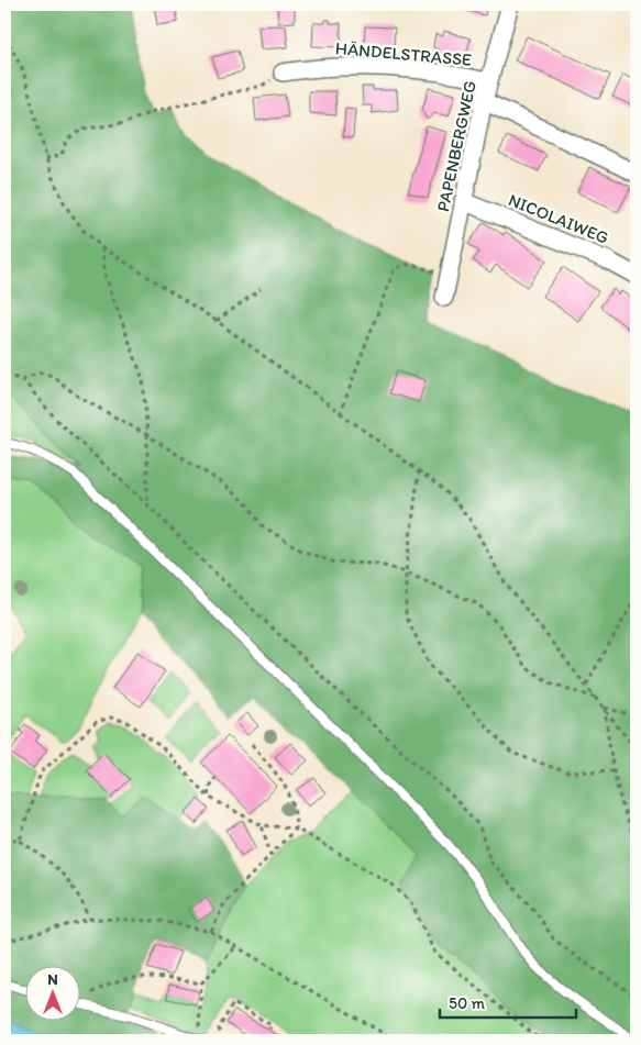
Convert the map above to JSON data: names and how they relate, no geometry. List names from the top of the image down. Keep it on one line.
{"streets":{"street":["HÄNDELSTRASSE","PAPENBERGWEG","NICOLAIWEG"]},"crossings":[["HÄNDELSTRASSE","PAPENBERGWEG"],["PAPENBERGWEG","NICOLAIWEG"]],"scale_bar":"50 m","north":"top"}
